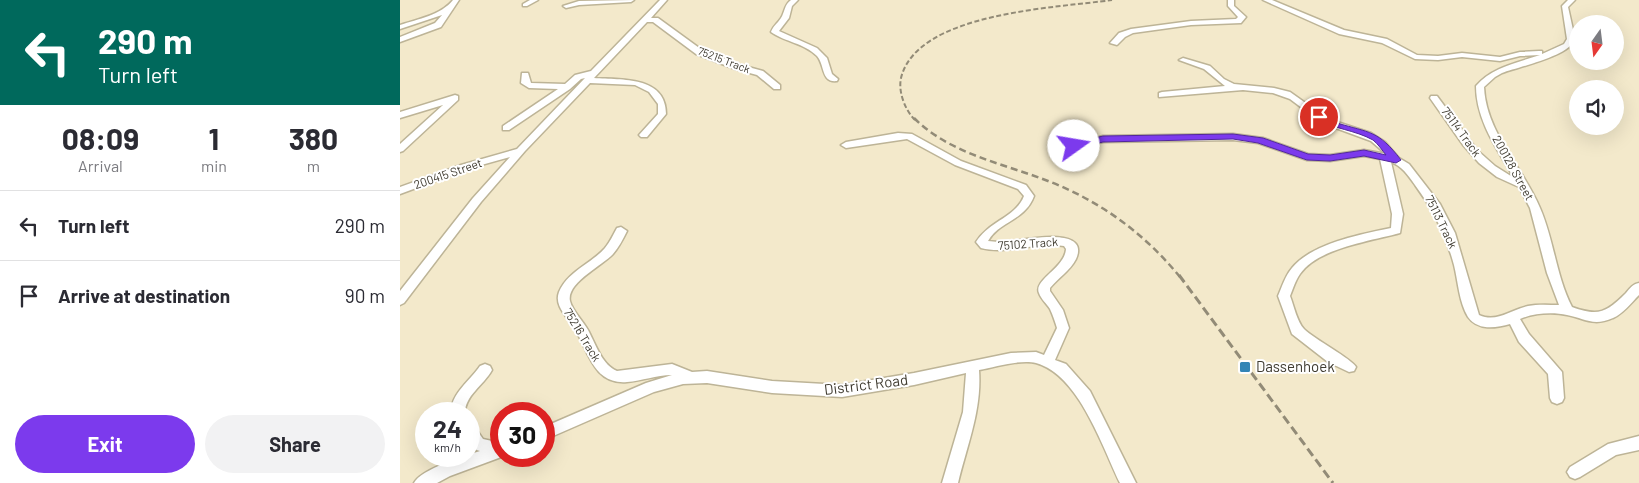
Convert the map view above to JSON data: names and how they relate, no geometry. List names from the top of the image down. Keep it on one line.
{"streets":{"street":["75215 Track","75114 Track","200128 Street","200415 Street","75113 Track","75102 Track","75216 Track","District Road"]},"crossings":[["75114 Track","200128 Street"],["75102 Track","District Road"],["75216 Track","District Road"]],"places":{"transit":["Dassenhoek"]},"north":"bottom","page":{"turn":["290 m","Turn left"],"eta":["08:09","Arrival","1","min","380","m"],"list":[{"name":"Turn left","value":"290 m"},{"name":"Arrive at destination","value":"90 m"}],"speed":"24 km/h","limit":"30","buttons":["Exit","Share"]}}
